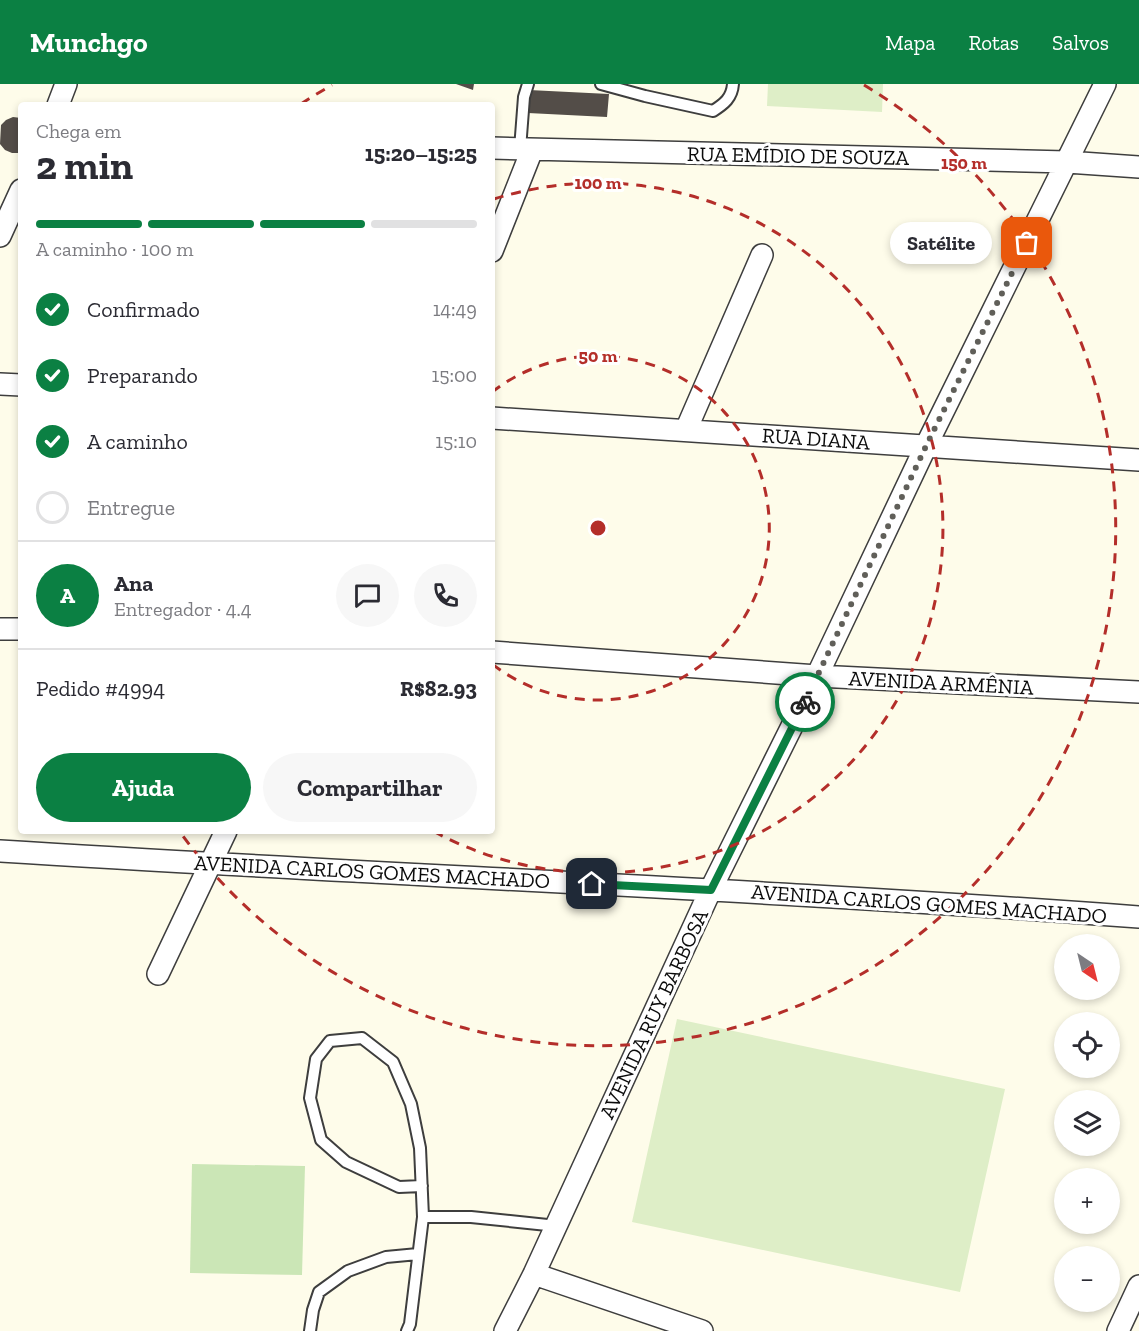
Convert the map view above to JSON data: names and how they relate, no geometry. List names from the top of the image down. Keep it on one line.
{"streets":{"street":["RUA EMÍDIO DE SOUZA","RUA DIANA","AVENIDA ARMÊNIA","AVENIDA CARLOS GOMES MACHADO","AVENIDA RUY BARBOSA"]},"crossings":[["RUA EMÍDIO DE SOUZA","AVENIDA RUY BARBOSA"],["RUA DIANA","AVENIDA RUY BARBOSA"],["AVENIDA ARMÊNIA","AVENIDA RUY BARBOSA"],["AVENIDA CARLOS GOMES MACHADO","AVENIDA RUY BARBOSA"]],"places":["Satélite"],"north":"bottom right","page":{"header":"Munchgo","nav":["Mapa","Rotas","Salvos"],"heading":["2 min","Chega em","15:20–15:25"],"panel":["Ana","Entregador · 4.4","Pedido #4994","R$82.93"],"bar":"A caminho · 100 m","bubble":"Satélite","list":[["Confirmado","14:49"],["Preparando","15:00"],["A caminho","15:10"],"Entregue"],"round":"A","buttons":["Ajuda","Compartilhar"],"map_buttons":["+","−"]},"rings":["150 m","100 m","50 m"]}
